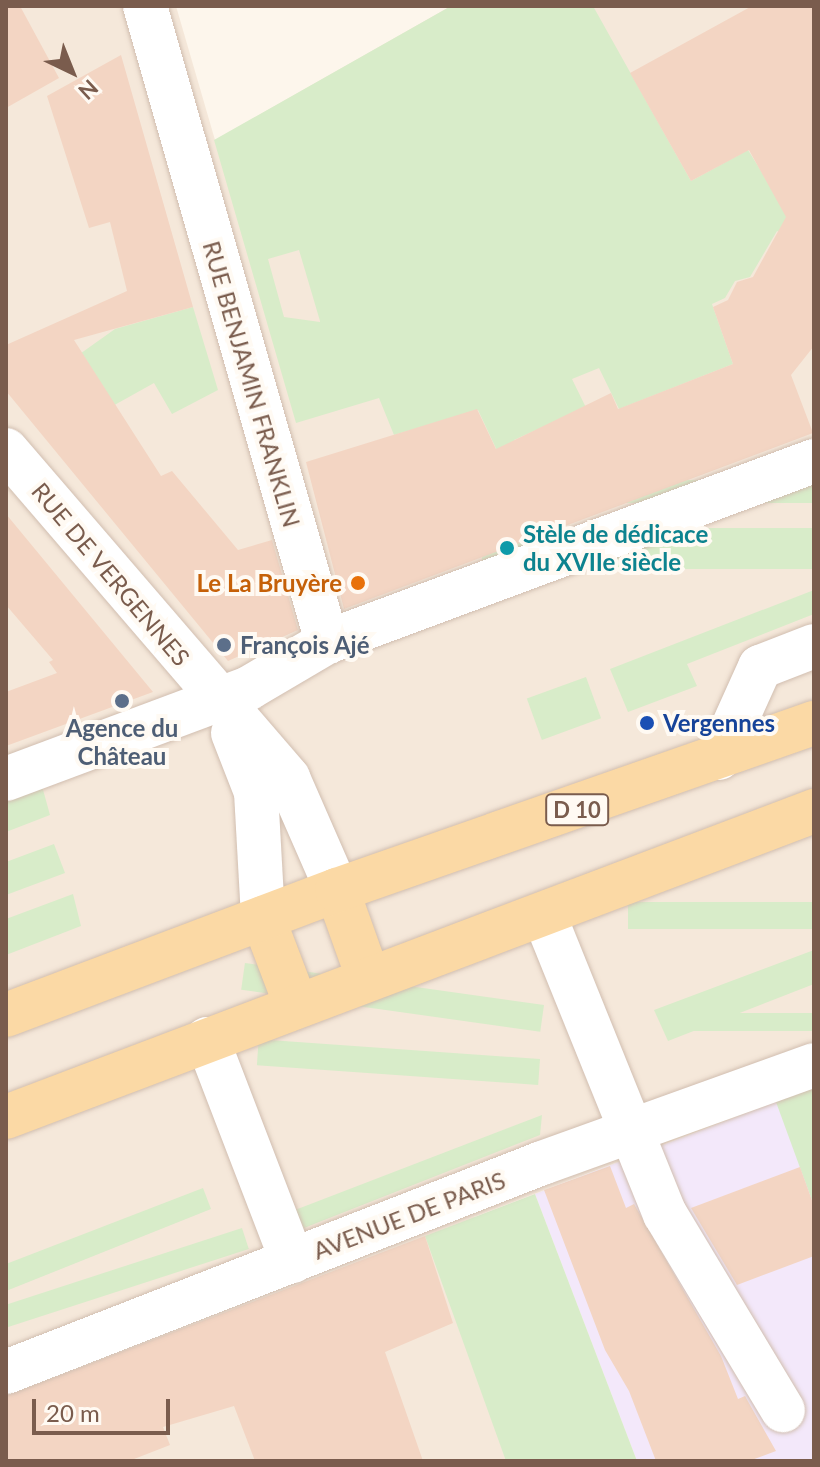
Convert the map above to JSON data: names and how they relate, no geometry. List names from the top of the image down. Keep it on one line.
{"streets":{"main road":["D 10"],"street":["RUE BENJAMIN FRANKLIN","RUE DE VERGENNES","AVENUE DE PARIS"]},"crossings":[["RUE DE VERGENNES","D 10"]],"places":["Stèle de dédicace du XVIIe siècle","Le La Bruyère","François Ajé","Agence du Château","Vergennes"],"scale_bar":"20 m","north":"bottom right"}
